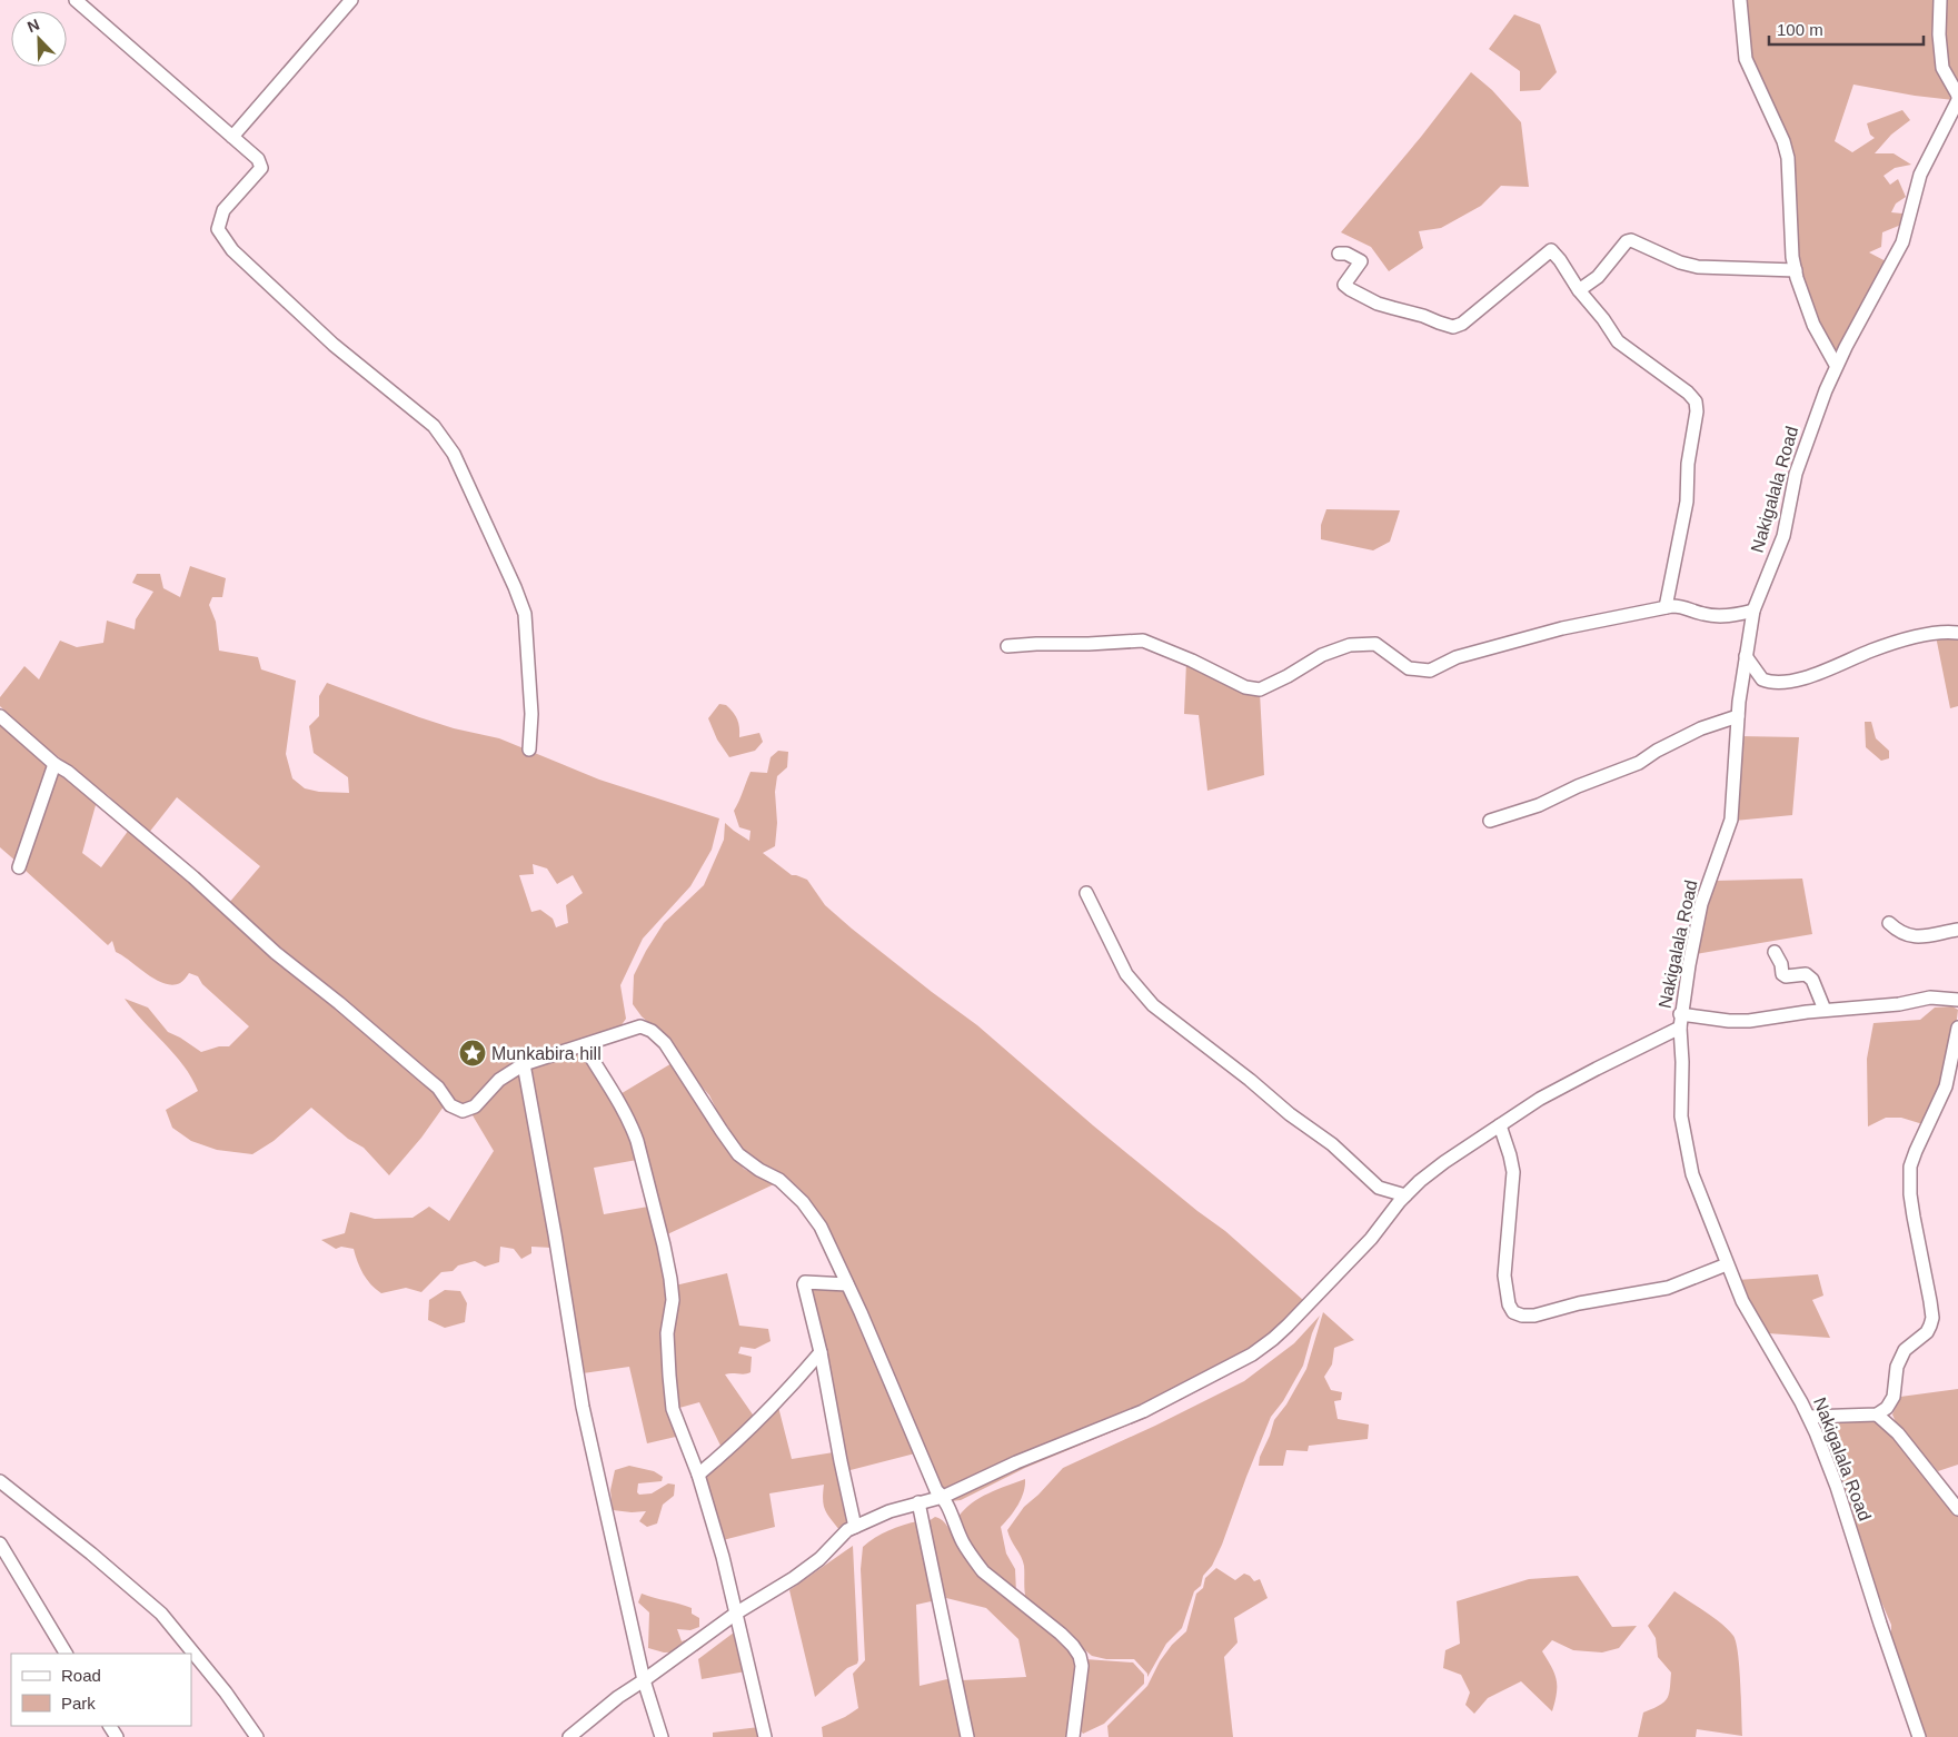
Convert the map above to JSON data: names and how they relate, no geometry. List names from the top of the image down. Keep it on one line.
{"streets":{"street":["Nakigalala Road"]},"places":{"place":["Munkabira hill"]},"legend":["Road","Park"],"scale_bar":"100 m","north":"top left"}
